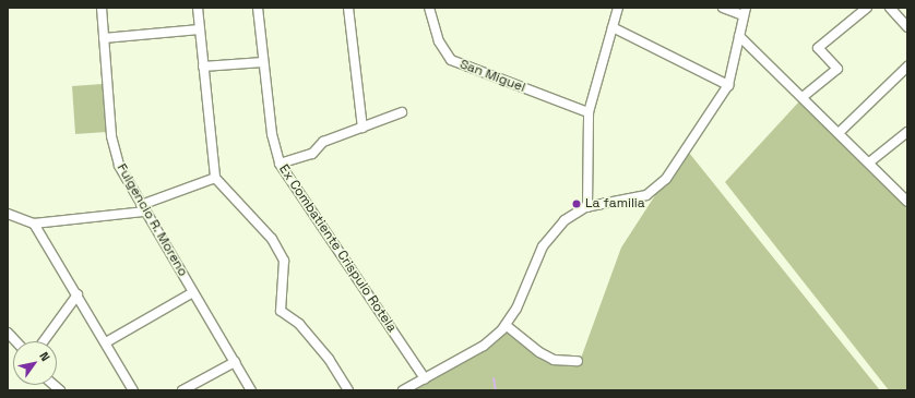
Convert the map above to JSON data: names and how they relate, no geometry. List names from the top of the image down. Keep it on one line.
{"streets":{"street":["San Miguel","Fulgencio R. Moreno","Ex Combatiente Crispulo Rotela"]},"places":["La familia"],"north":"top right"}
